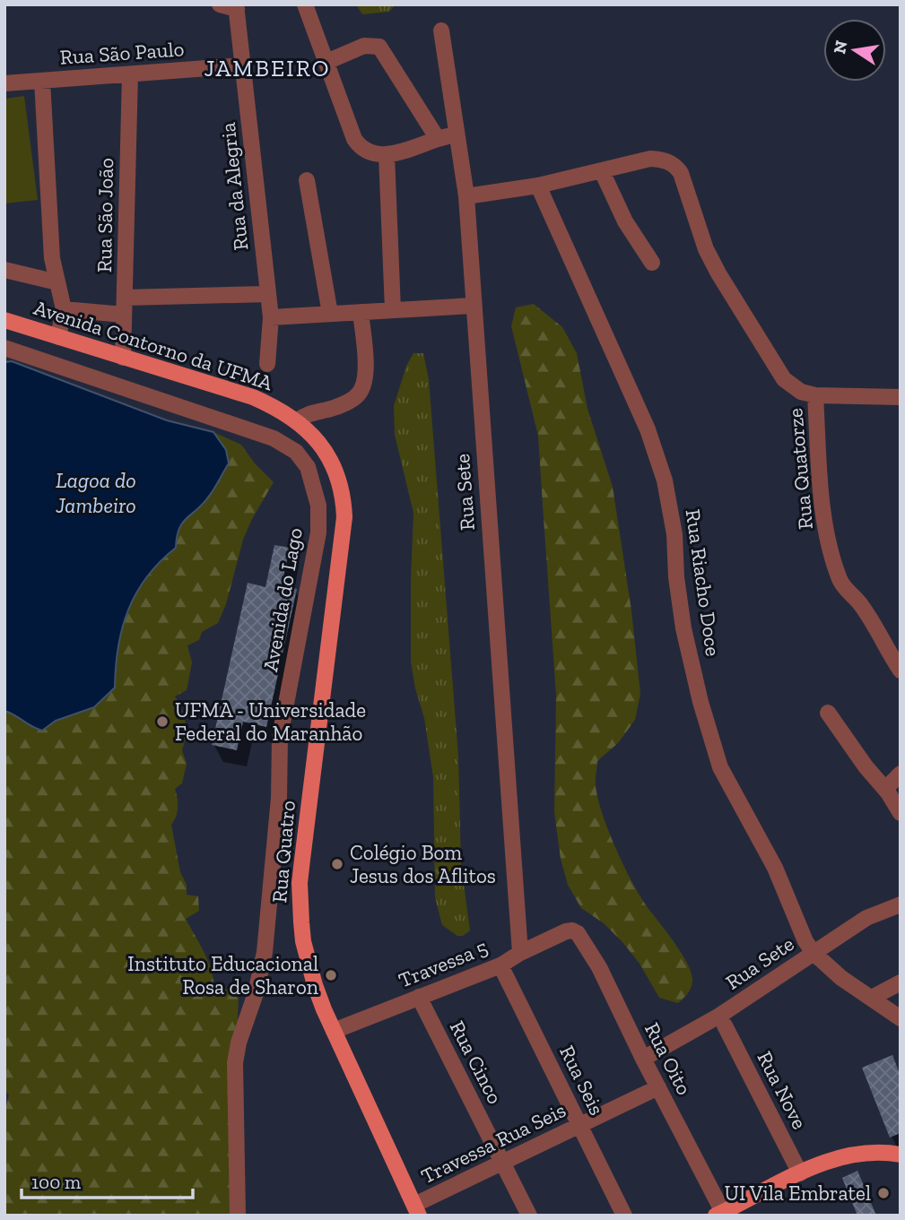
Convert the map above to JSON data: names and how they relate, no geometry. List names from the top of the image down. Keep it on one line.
{"streets":{"main road":["Avenida Contorno da UFMA","Rua Quatro"],"street":["Rua São Paulo","Rua da Alegria","Rua São João","Rua Quatorze","Rua Sete","Rua Riacho Doce","Avenida do Lago","Travessa 5","Rua Oito","Rua Cinco","Rua Seis","Rua Nove","Travessa Rua Seis"]},"crossings":[["Rua São Paulo","Rua da Alegria"],["Rua São Paulo","Rua São João"],["Rua São João","Avenida Contorno da UFMA"],["Avenida Contorno da UFMA","Rua Quatro"],["Rua Sete","Rua Riacho Doce"],["Rua Sete","Travessa 5"],["Rua Sete","Rua Oito"],["Rua Quatro","Travessa 5"],["Rua Quatro","Travessa Rua Seis"],["Travessa 5","Rua Oito"],["Travessa 5","Rua Cinco"],["Travessa 5","Rua Seis"],["Rua Oito","Travessa Rua Seis"],["Rua Cinco","Travessa Rua Seis"],["Rua Seis","Travessa Rua Seis"]],"districts":["JAMBEIRO"],"water":["Lagoa do Jambeiro"],"places":["UFMA - Universidade Federal do Maranhão","Colégio Bom Jesus dos Aflitos","Instituto Educacional Rosa de Sharon","UI Vila Embratel"],"scale_bar":"100 m","north":"left"}
